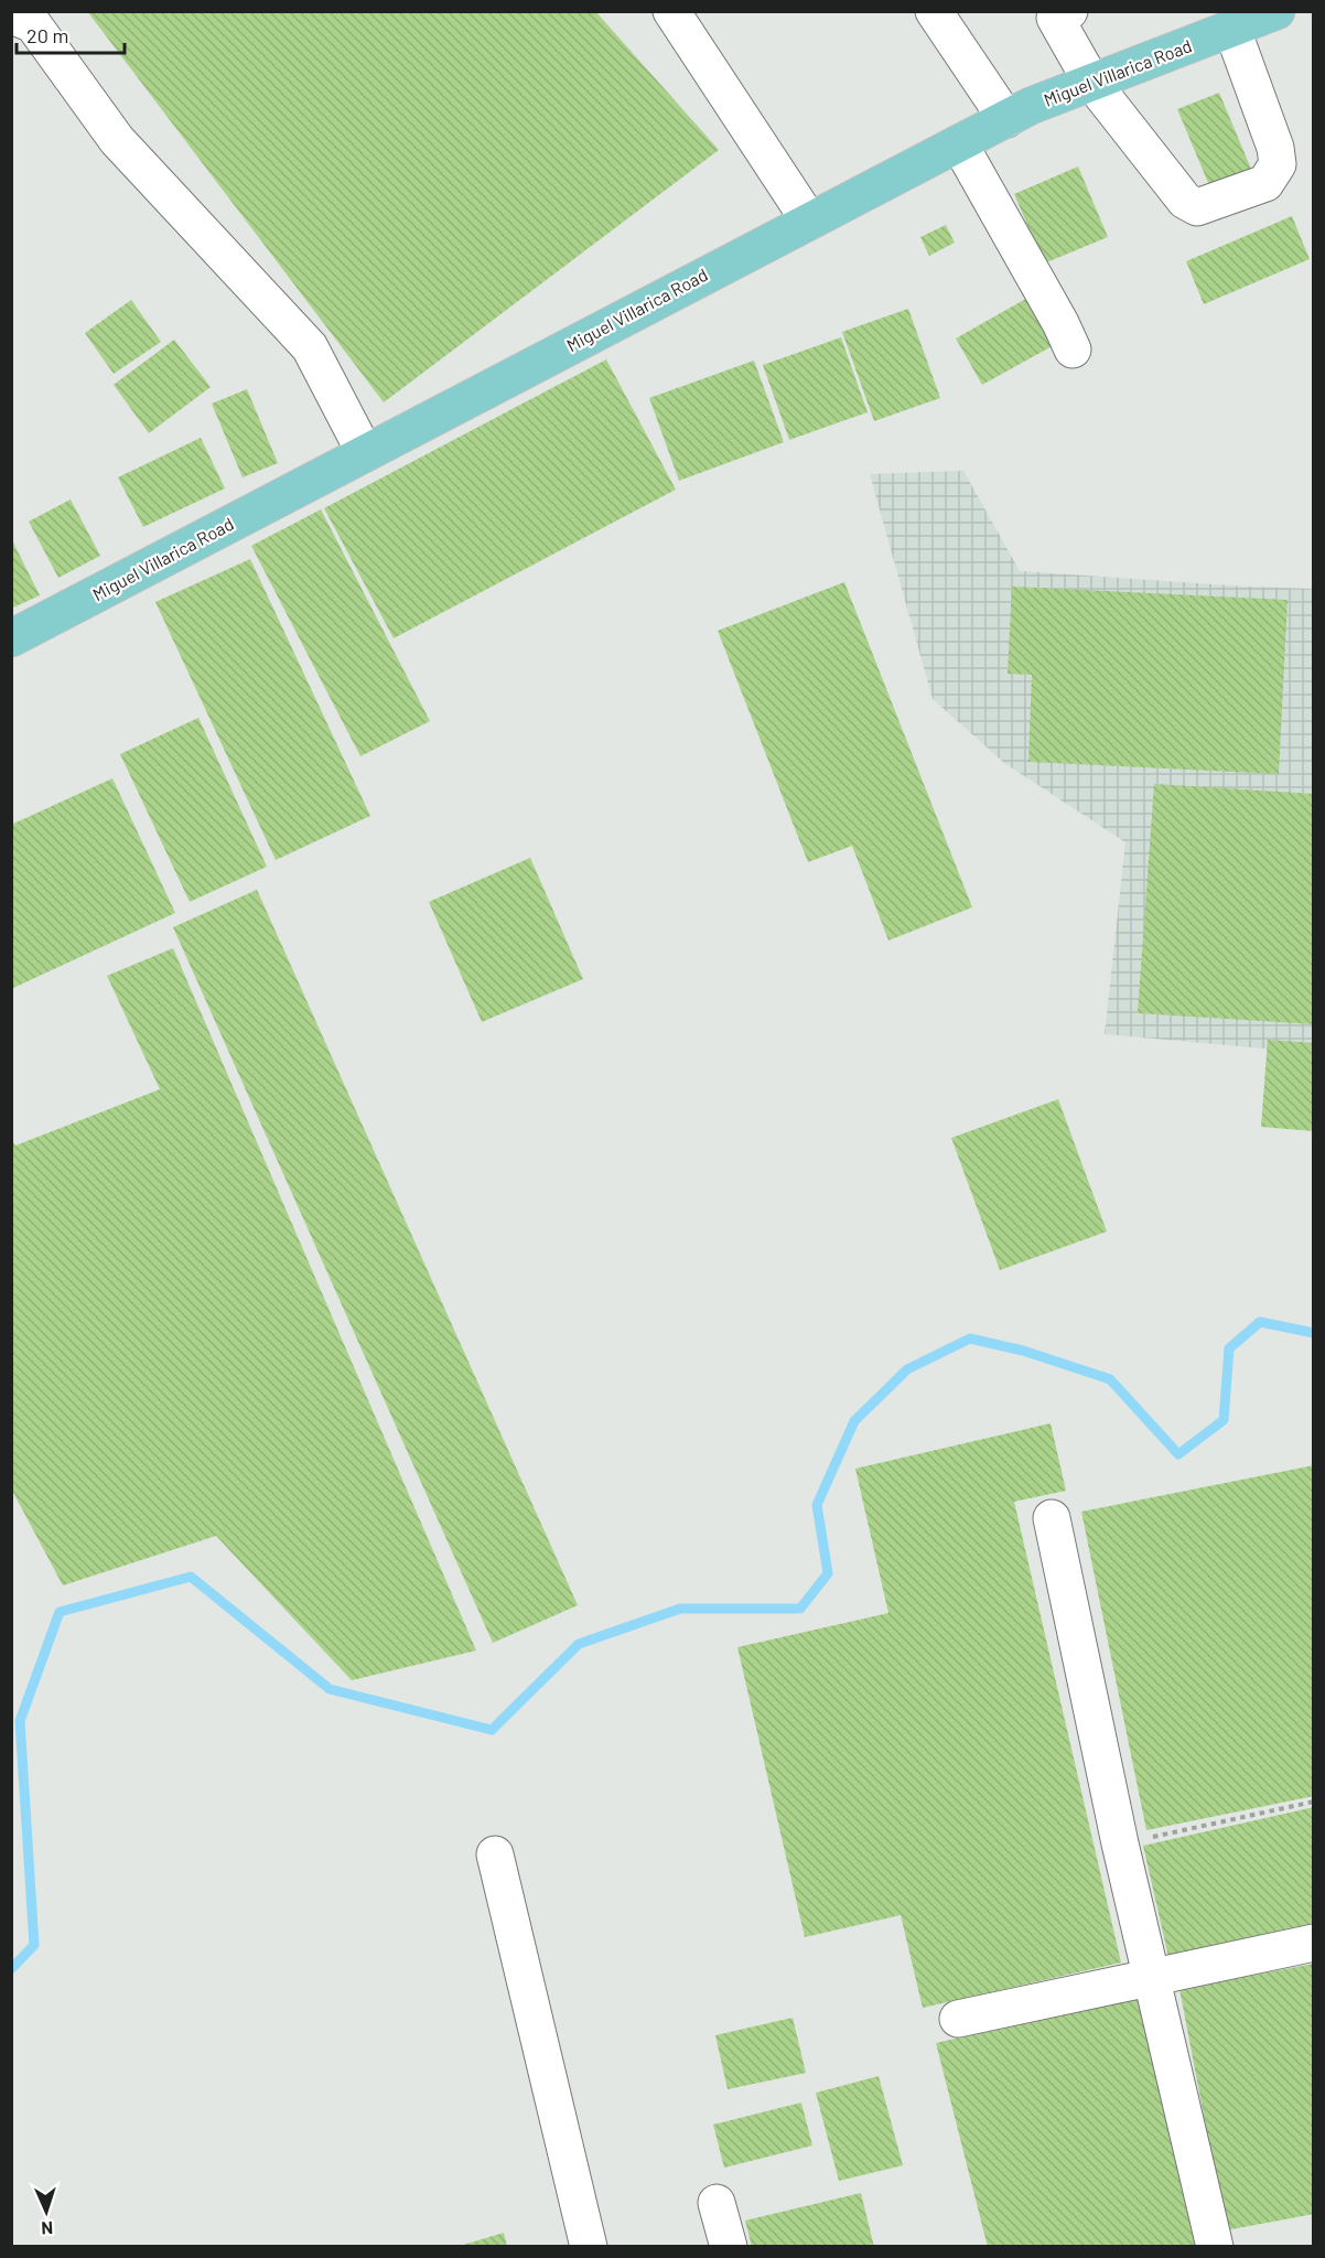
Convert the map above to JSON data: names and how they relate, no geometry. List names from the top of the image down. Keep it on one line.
{"streets":{"main road":["Miguel Villarica Road"]},"scale_bar":"20 m","north":"bottom"}
